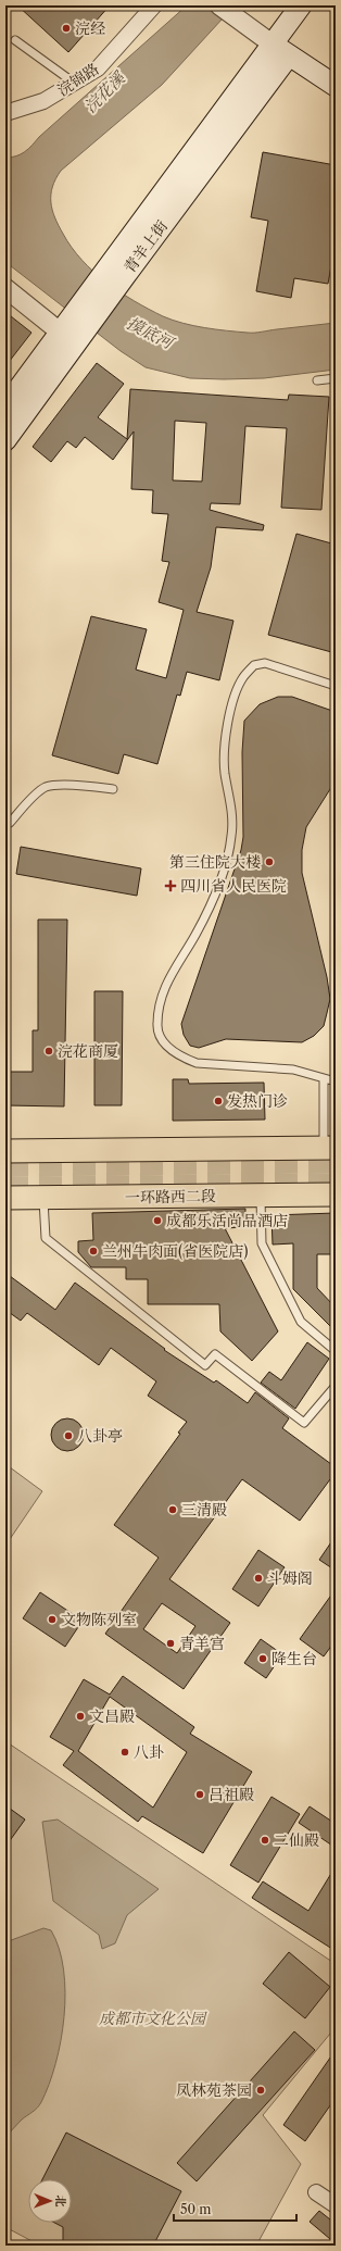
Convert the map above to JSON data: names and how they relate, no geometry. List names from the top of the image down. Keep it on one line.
{"streets":{"main road":["青羊上街","一环路西二段"],"street":["浣锦路"]},"water":["浣花溪","摸底河"],"parks":["成都市文化公园"],"places":{"other":["浣经","第三住院大楼","浣花商厦","发热门诊","成都乐活尚品酒店","兰州牛肉面(省医院店)","八卦亭","三清殿","斗姆阁","文物陈列室","青羊宫","降生台","文昌殿","八卦","吕祖殿","二仙殿","凤林苑茶园"],"health":["四川省人民医院"]},"scale_bar":"50 m","north":"right"}
